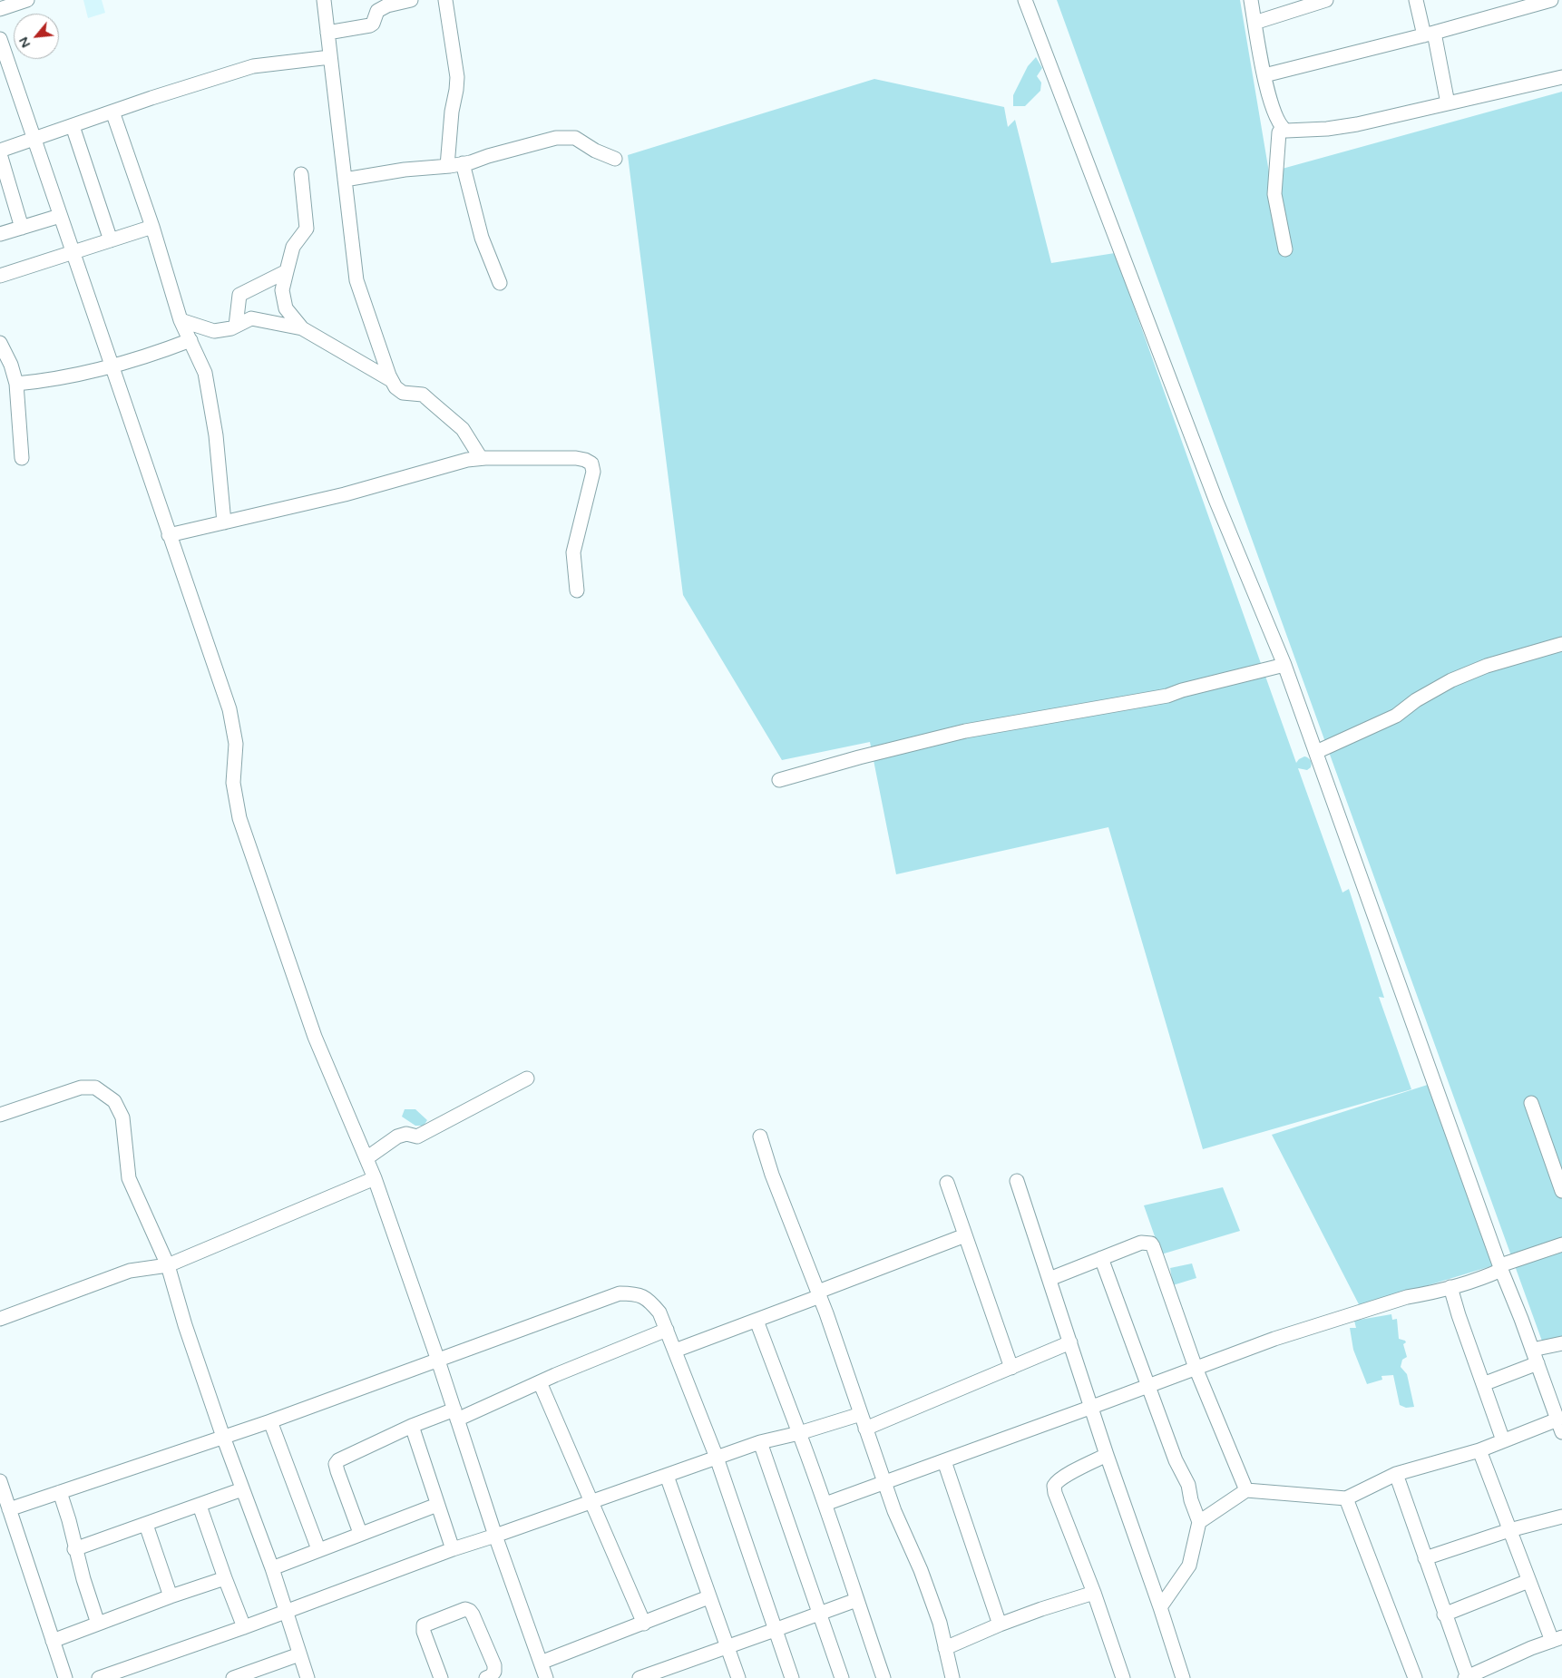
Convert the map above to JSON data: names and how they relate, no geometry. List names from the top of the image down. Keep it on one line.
{"north":"bottom left"}
